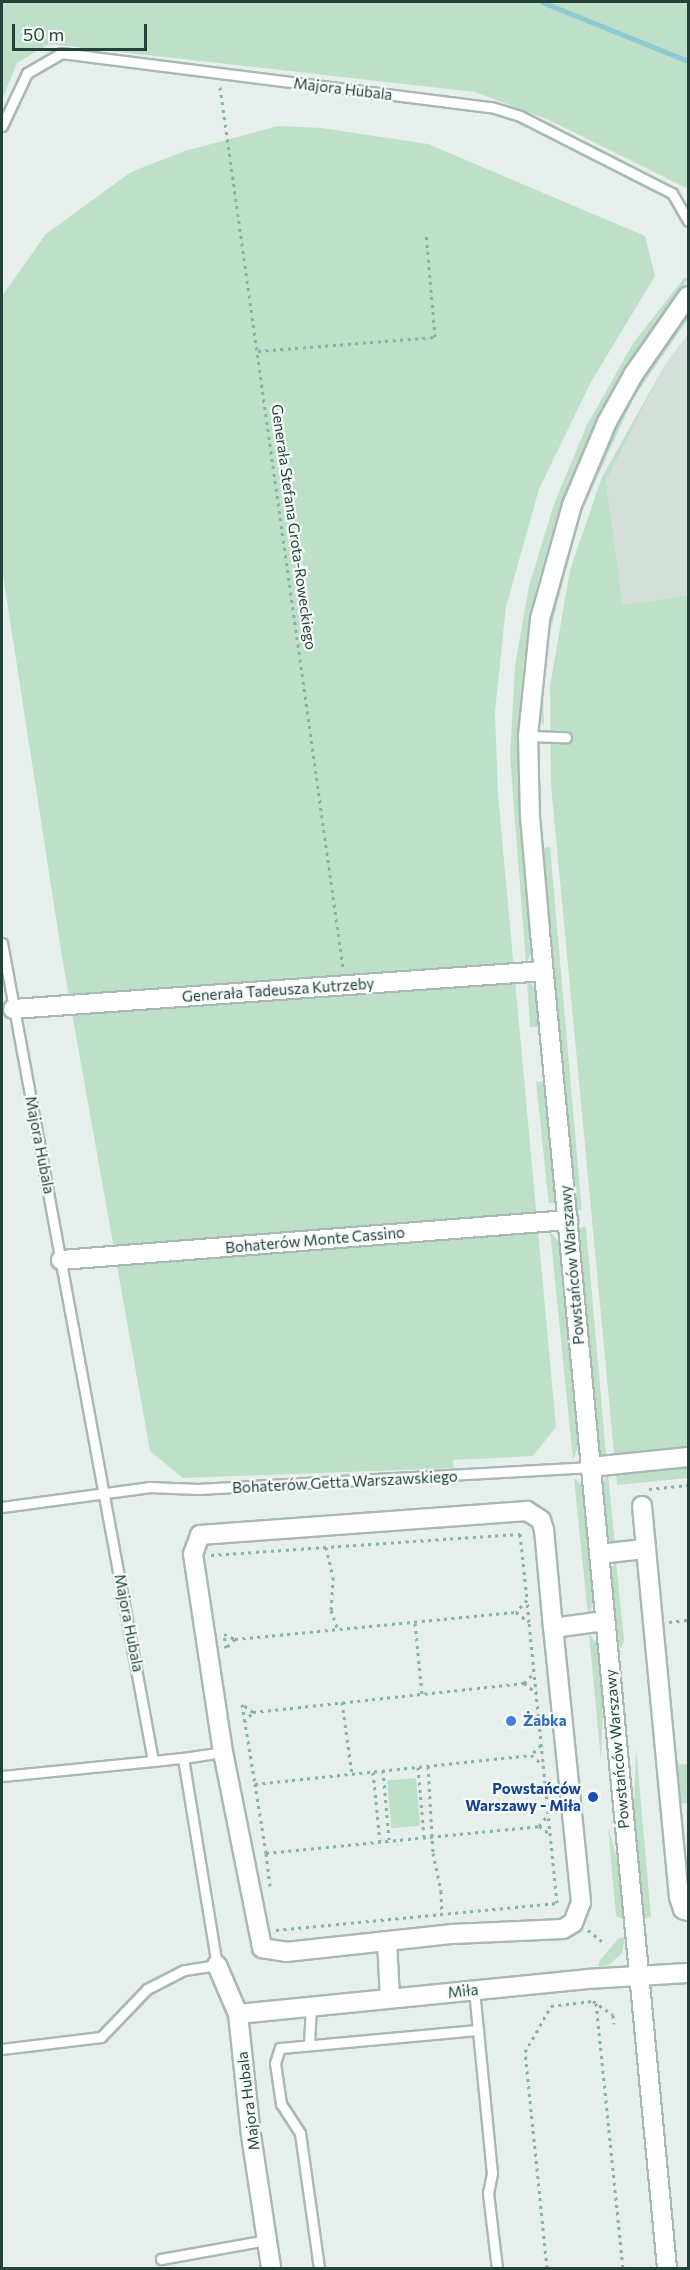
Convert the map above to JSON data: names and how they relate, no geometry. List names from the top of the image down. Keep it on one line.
{"streets":{"street":["Majora Hubala","Generała Tadeusza Kutrzeby","Bohaterów Monte Cassino","Powstańców Warszawy","Bohaterów Getta Warszawskiego","Miła"],"path":["Generała Stefana Grota-Roweckiego"]},"crossings":[["Majora Hubala","Generała Stefana Grota-Roweckiego"],["Majora Hubala","Generała Tadeusza Kutrzeby"],["Majora Hubala","Bohaterów Monte Cassino"],["Majora Hubala","Bohaterów Getta Warszawskiego"],["Majora Hubala","Miła"],["Generała Stefana Grota-Roweckiego","Generała Tadeusza Kutrzeby"],["Generała Tadeusza Kutrzeby","Powstańców Warszawy"],["Bohaterów Monte Cassino","Powstańców Warszawy"],["Powstańców Warszawy","Bohaterów Getta Warszawskiego"],["Powstańców Warszawy","Miła"]],"places":["Żabka","Powstańców Warszawy - Miła"],"scale_bar":"50 m"}
